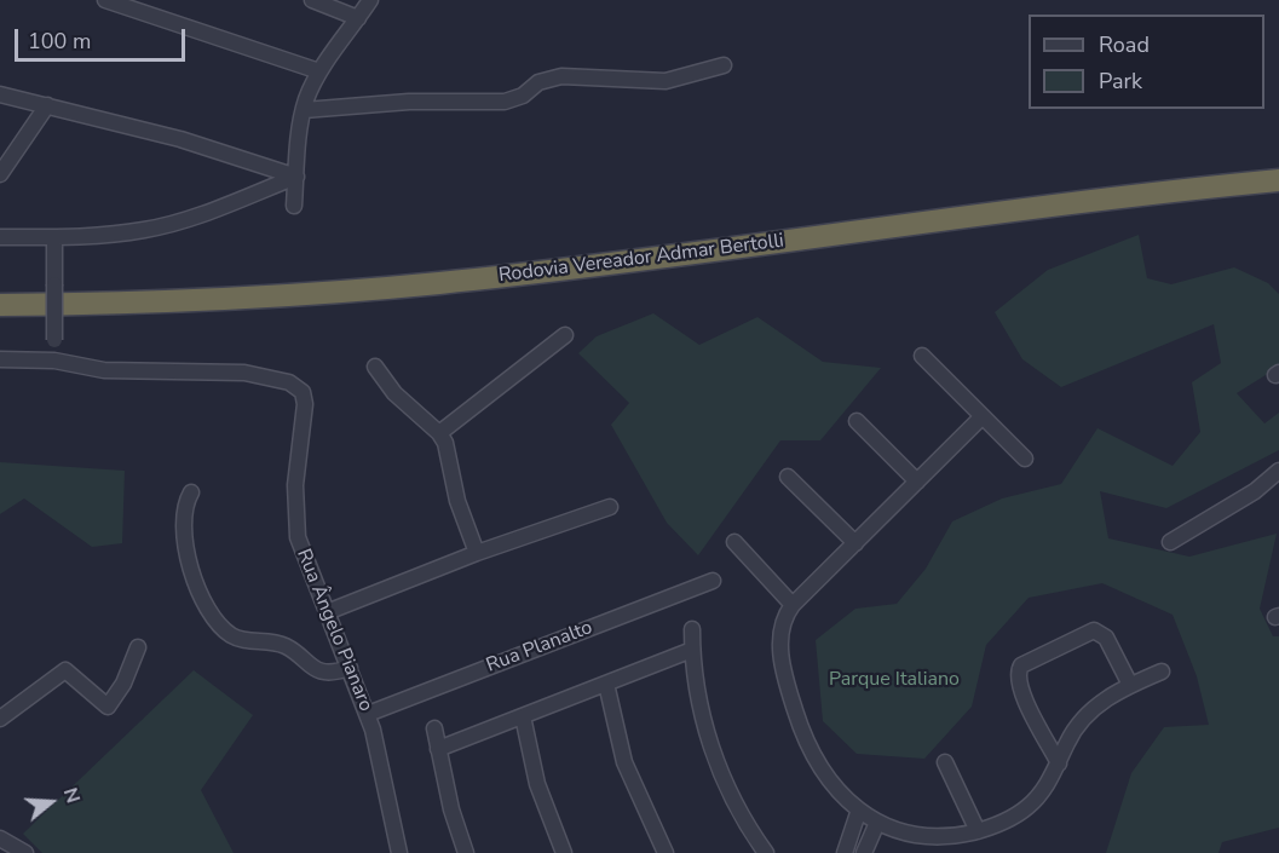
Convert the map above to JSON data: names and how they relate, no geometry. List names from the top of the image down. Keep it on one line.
{"streets":{"highway":["Rodovia Vereador Admar Bertolli"],"street":["Rua Ângelo Pianaro","Rua Planalto"]},"crossings":[["Rua Ângelo Pianaro","Rua Planalto"]],"parks":["Parque Italiano"],"legend":["Road","Park"],"scale_bar":"100 m","north":"right"}
